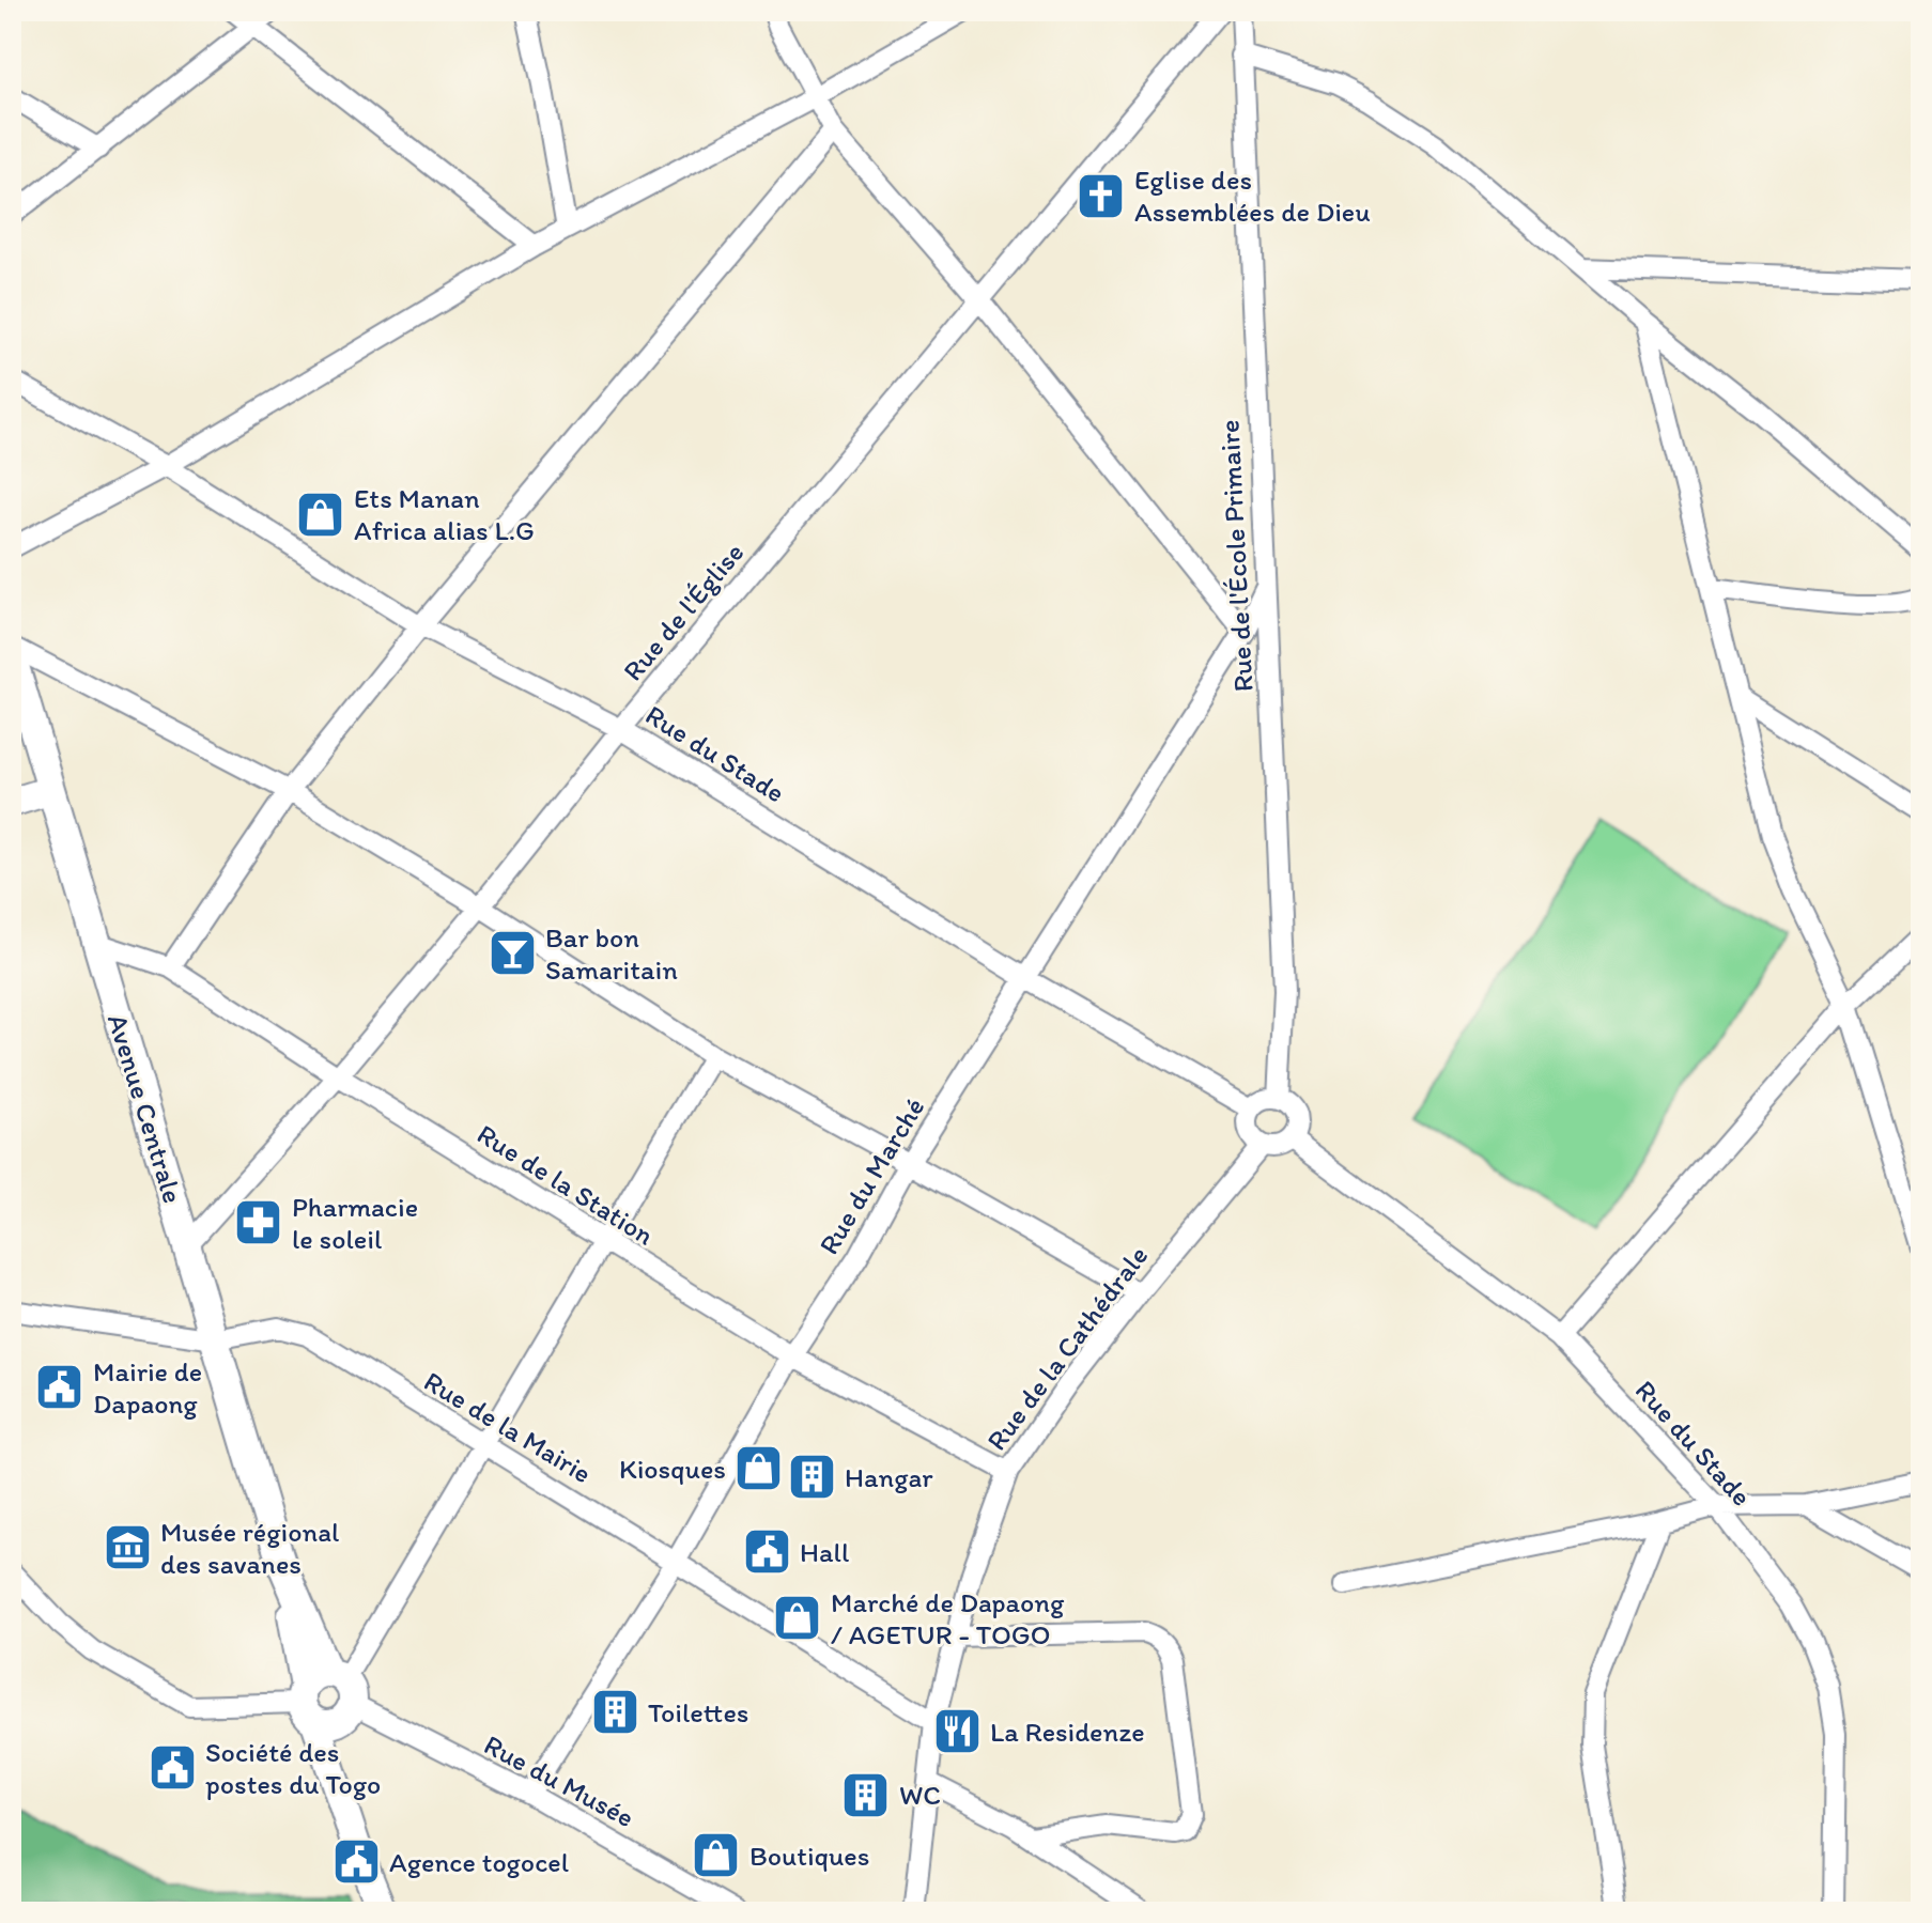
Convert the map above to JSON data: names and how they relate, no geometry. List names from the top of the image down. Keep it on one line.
{"streets":{"main road":["Avenue Centrale"],"street":["Rue de l'École Primaire","Rue de l'Église","Rue du Stade","Rue du Marché","Rue de la Station","Rue de la Cathédrale","Rue de la Mairie","Rue du Musée"]},"crossings":[["Rue de l'École Primaire","Rue du Stade"],["Rue de l'École Primaire","Rue du Marché"],["Rue de l'École Primaire","Rue de la Cathédrale"],["Rue de l'Église","Rue du Stade"],["Rue de l'Église","Avenue Centrale"],["Rue de l'Église","Rue de la Station"],["Rue du Stade","Rue du Marché"],["Rue du Stade","Rue de la Cathédrale"],["Avenue Centrale","Rue de la Station"],["Avenue Centrale","Rue de la Mairie"],["Avenue Centrale","Rue du Musée"],["Rue du Marché","Rue de la Station"],["Rue du Marché","Rue de la Mairie"],["Rue du Marché","Rue du Musée"],["Rue de la Station","Rue de la Cathédrale"],["Rue de la Cathédrale","Rue de la Mairie"]],"places":{"church":["Eglise des Assemblées de Dieu"],"shop":["Ets Manan Africa alias L.G","Kiosques","Marché de Dapaong / AGETUR - TOGO","Boutiques"],"bar":["Bar bon Samaritain"],"pharmacy":["Pharmacie le soleil"],"public building":["Mairie de Dapaong","Hall","Société des postes du Togo","Agence togocel"],"building":["Hangar","Toilettes","WC"],"museum":["Musée régional des savanes"],"restaurant":["La Residenze"]}}
